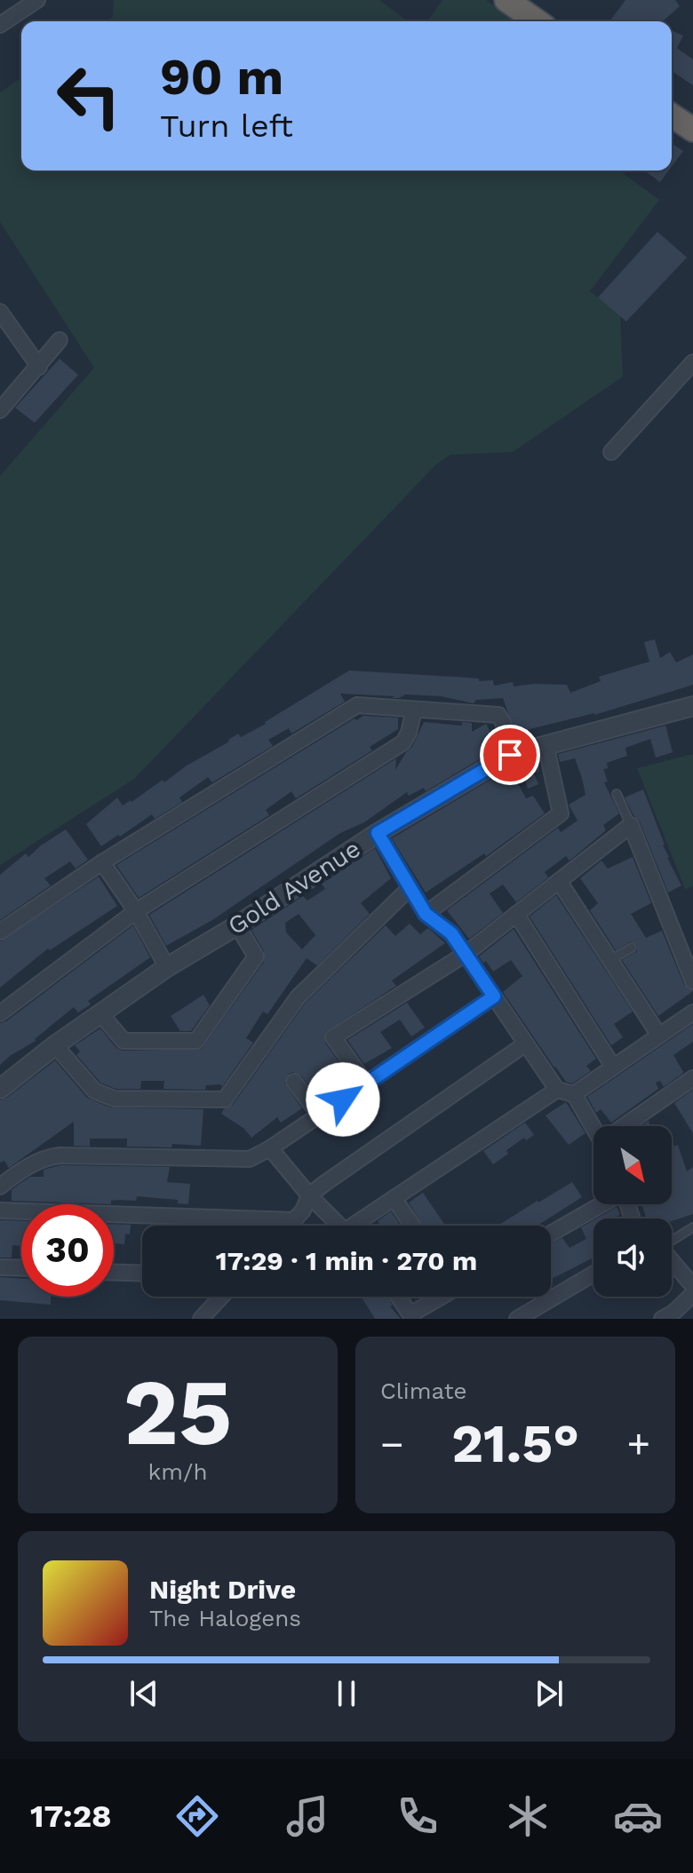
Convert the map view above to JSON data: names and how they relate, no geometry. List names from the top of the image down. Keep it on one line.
{"streets":{"street":["Gold Avenue"]},"north":"bottom right","page":{"turn":["90 m","Turn left"],"limit":"30","trip":"17:29 · 1 min · 270 m","tile":[["25","km/h"],"Climate"],"heat":["−","21.5°","+"],"song":["Night Drive","The Halogens"],"tabs":"17:28"}}
